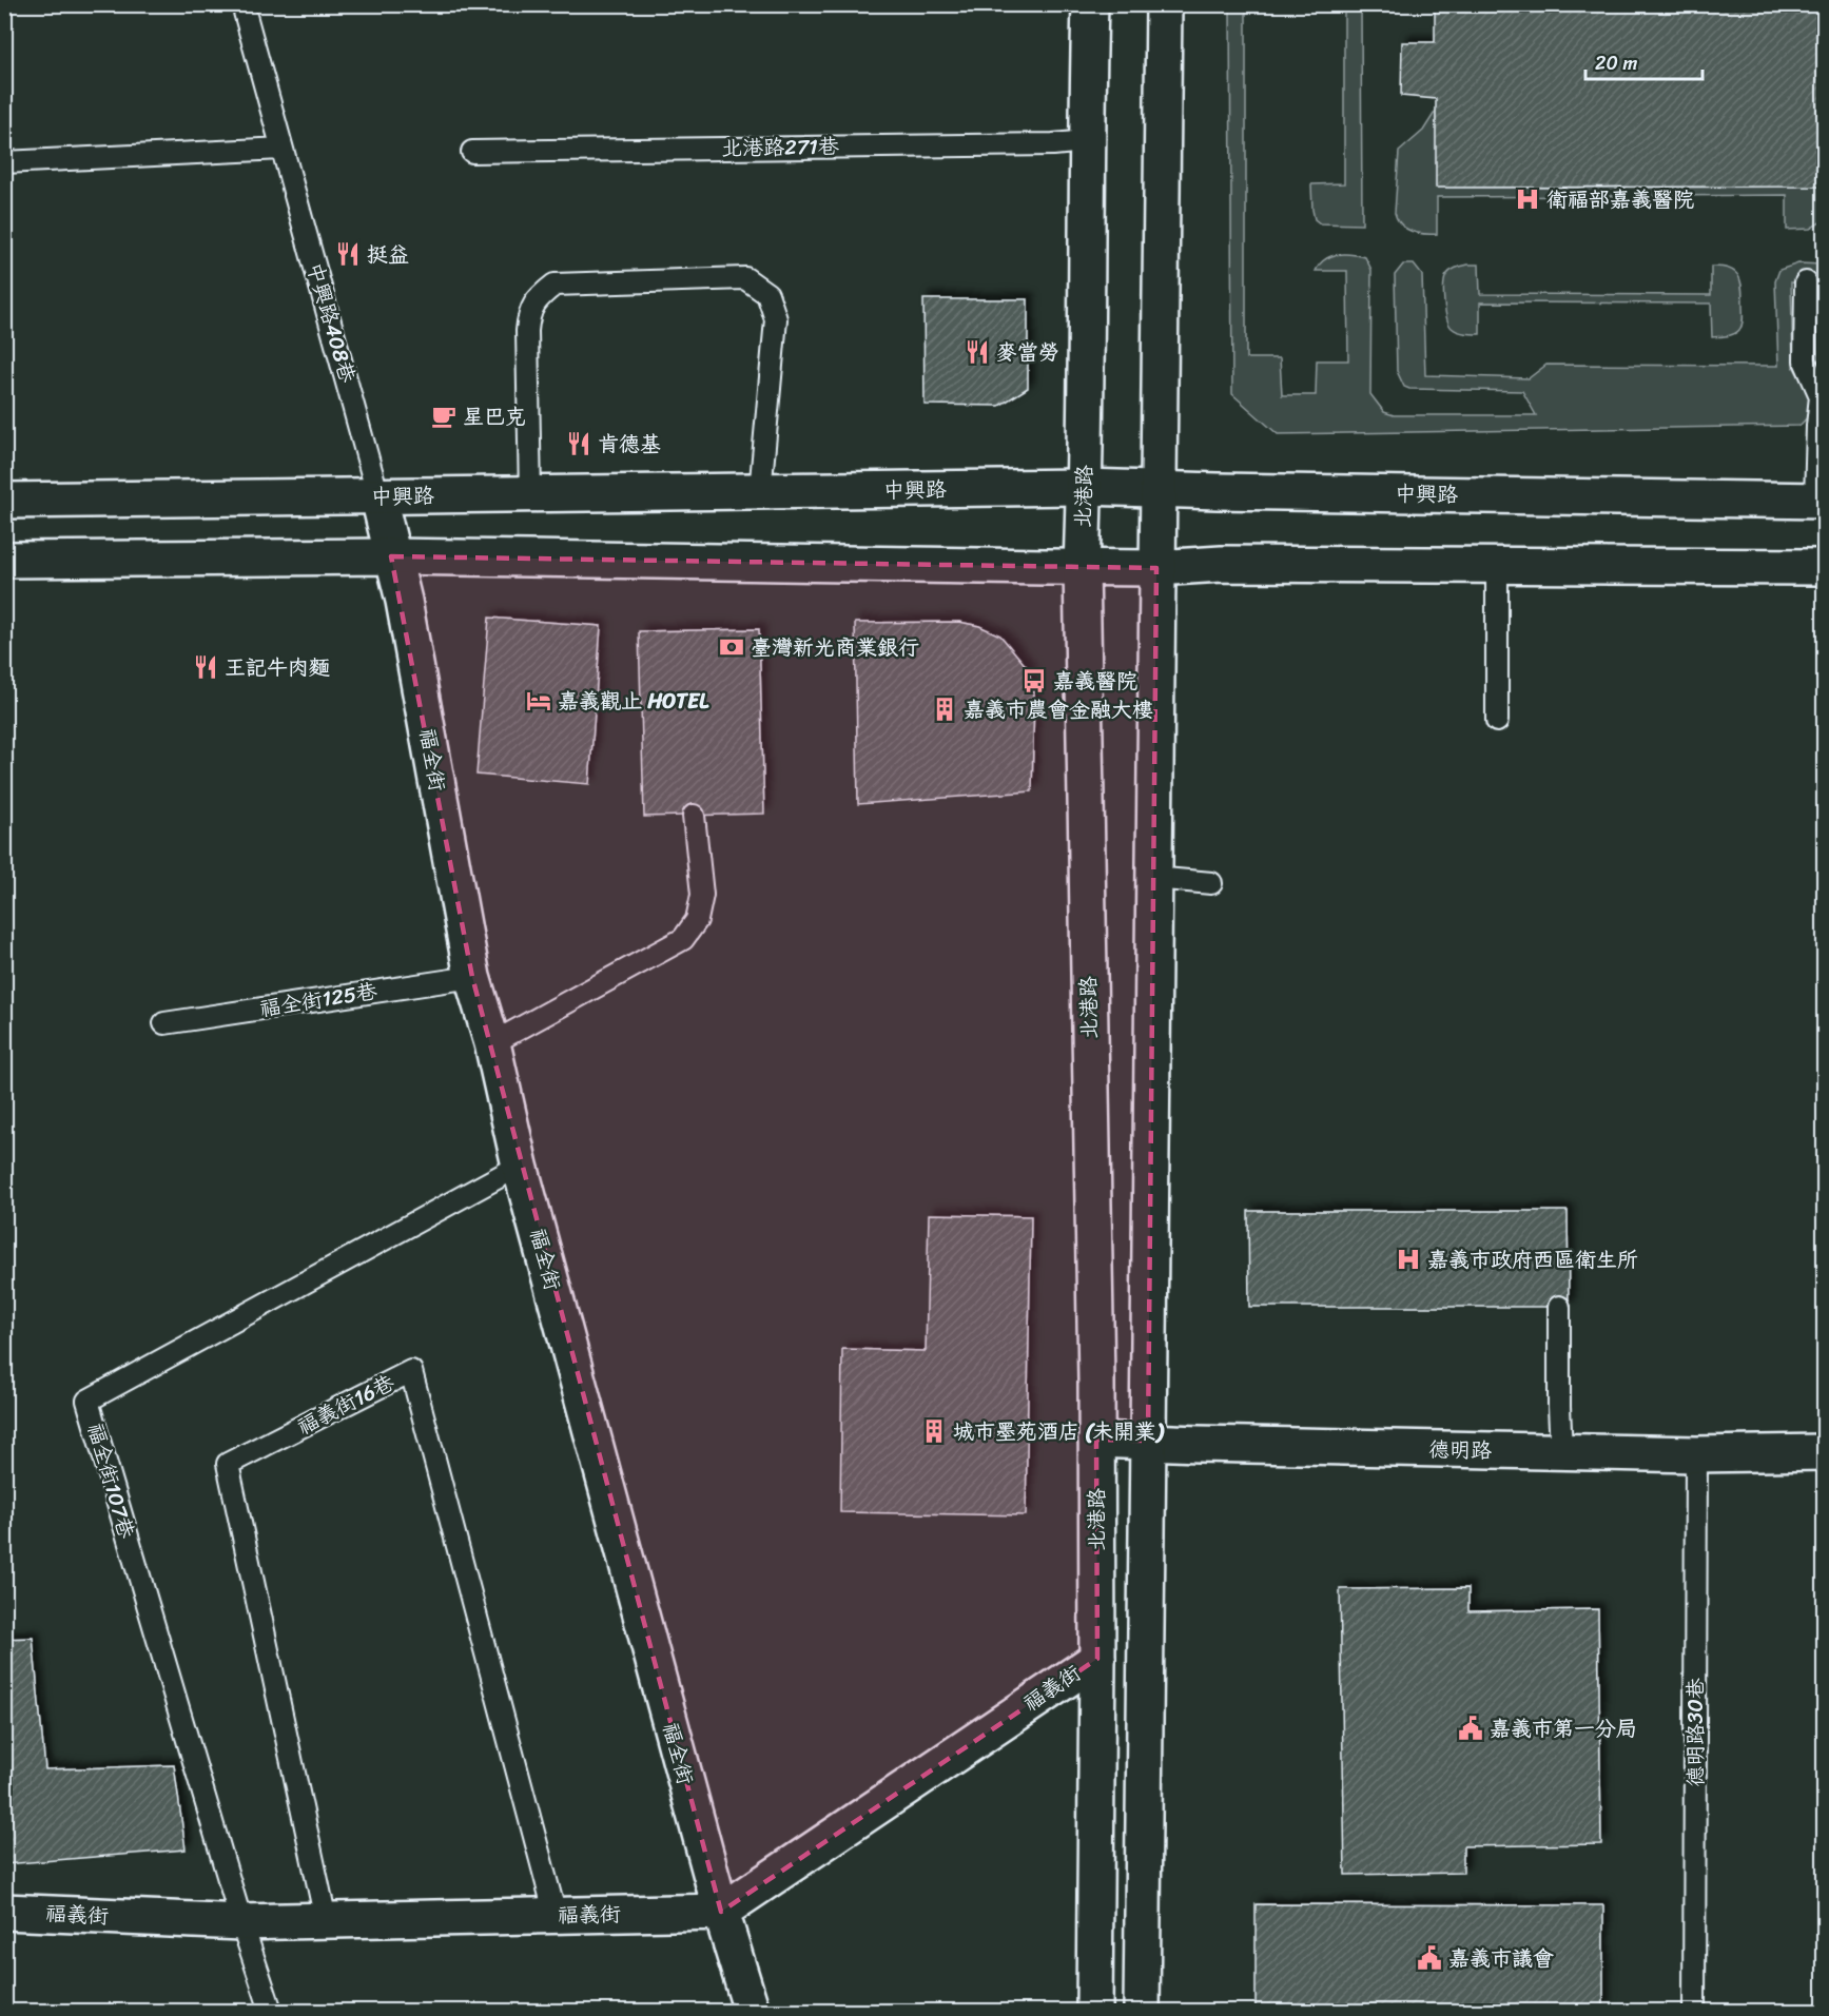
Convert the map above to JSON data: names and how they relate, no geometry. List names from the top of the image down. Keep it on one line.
{"streets":{"street":["中興路","北港路","福全街","德明路","福義街"],"lane":["北港路271巷","中興路408巷","福全街125巷","福義街16巷","福全街107巷","德明路30巷"]},"crossings":[["北港路271巷","北港路"],["中興路408巷","中興路"],["中興路408巷","福全街"],["中興路","北港路"],["中興路","福全街"],["北港路","德明路"],["北港路","福義街"],["福全街","福全街125巷"],["福全街","福全街107巷"],["福全街","福義街"],["福義街16巷","福義街"],["德明路","德明路30巷"],["福全街107巷","福義街"]],"places":{"hospital":["衛福部嘉義醫院","嘉義市政府西區衛生所"],"restaurant":["挺益","麥當勞","肯德基","王記牛肉麵"],"cafe":["星巴克"],"bank":["臺灣新光商業銀行"],"bus stop":["嘉義醫院"],"hotel":["嘉義觀止 HOTEL"],"building":["嘉義市農會金融大樓","城市墨苑酒店 (未開業)"],"public building":["嘉義市第一分局","嘉義市議會"]},"scale_bar":"20 m"}
